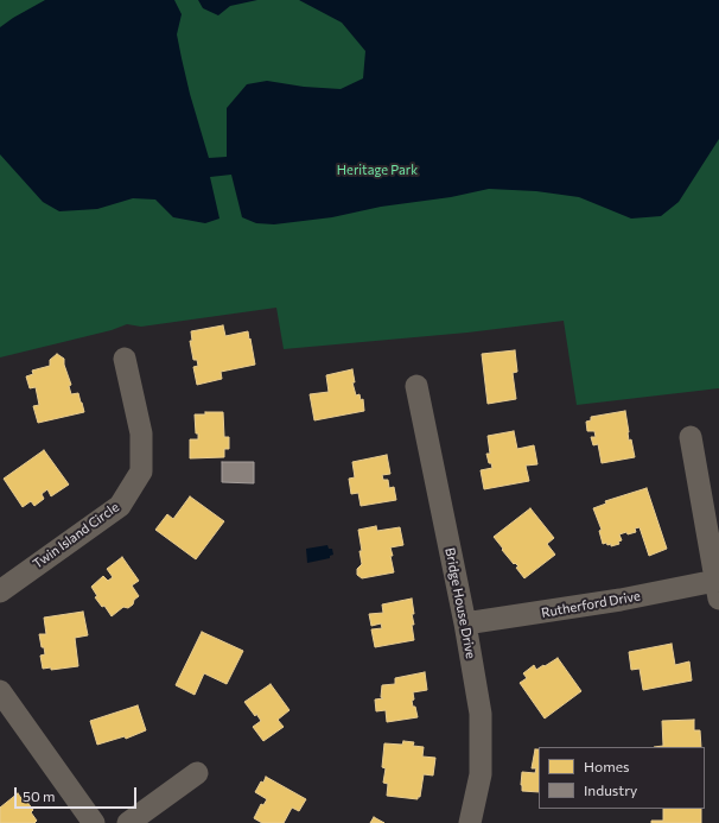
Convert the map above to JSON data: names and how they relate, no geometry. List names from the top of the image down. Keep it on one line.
{"streets":{"street":["Twin Island Circle","Bridge House Drive","Rutherford Drive"]},"crossings":[["Bridge House Drive","Rutherford Drive"]],"parks":["Heritage Park"],"legend":["Homes","Industry"],"scale_bar":"50 m"}
